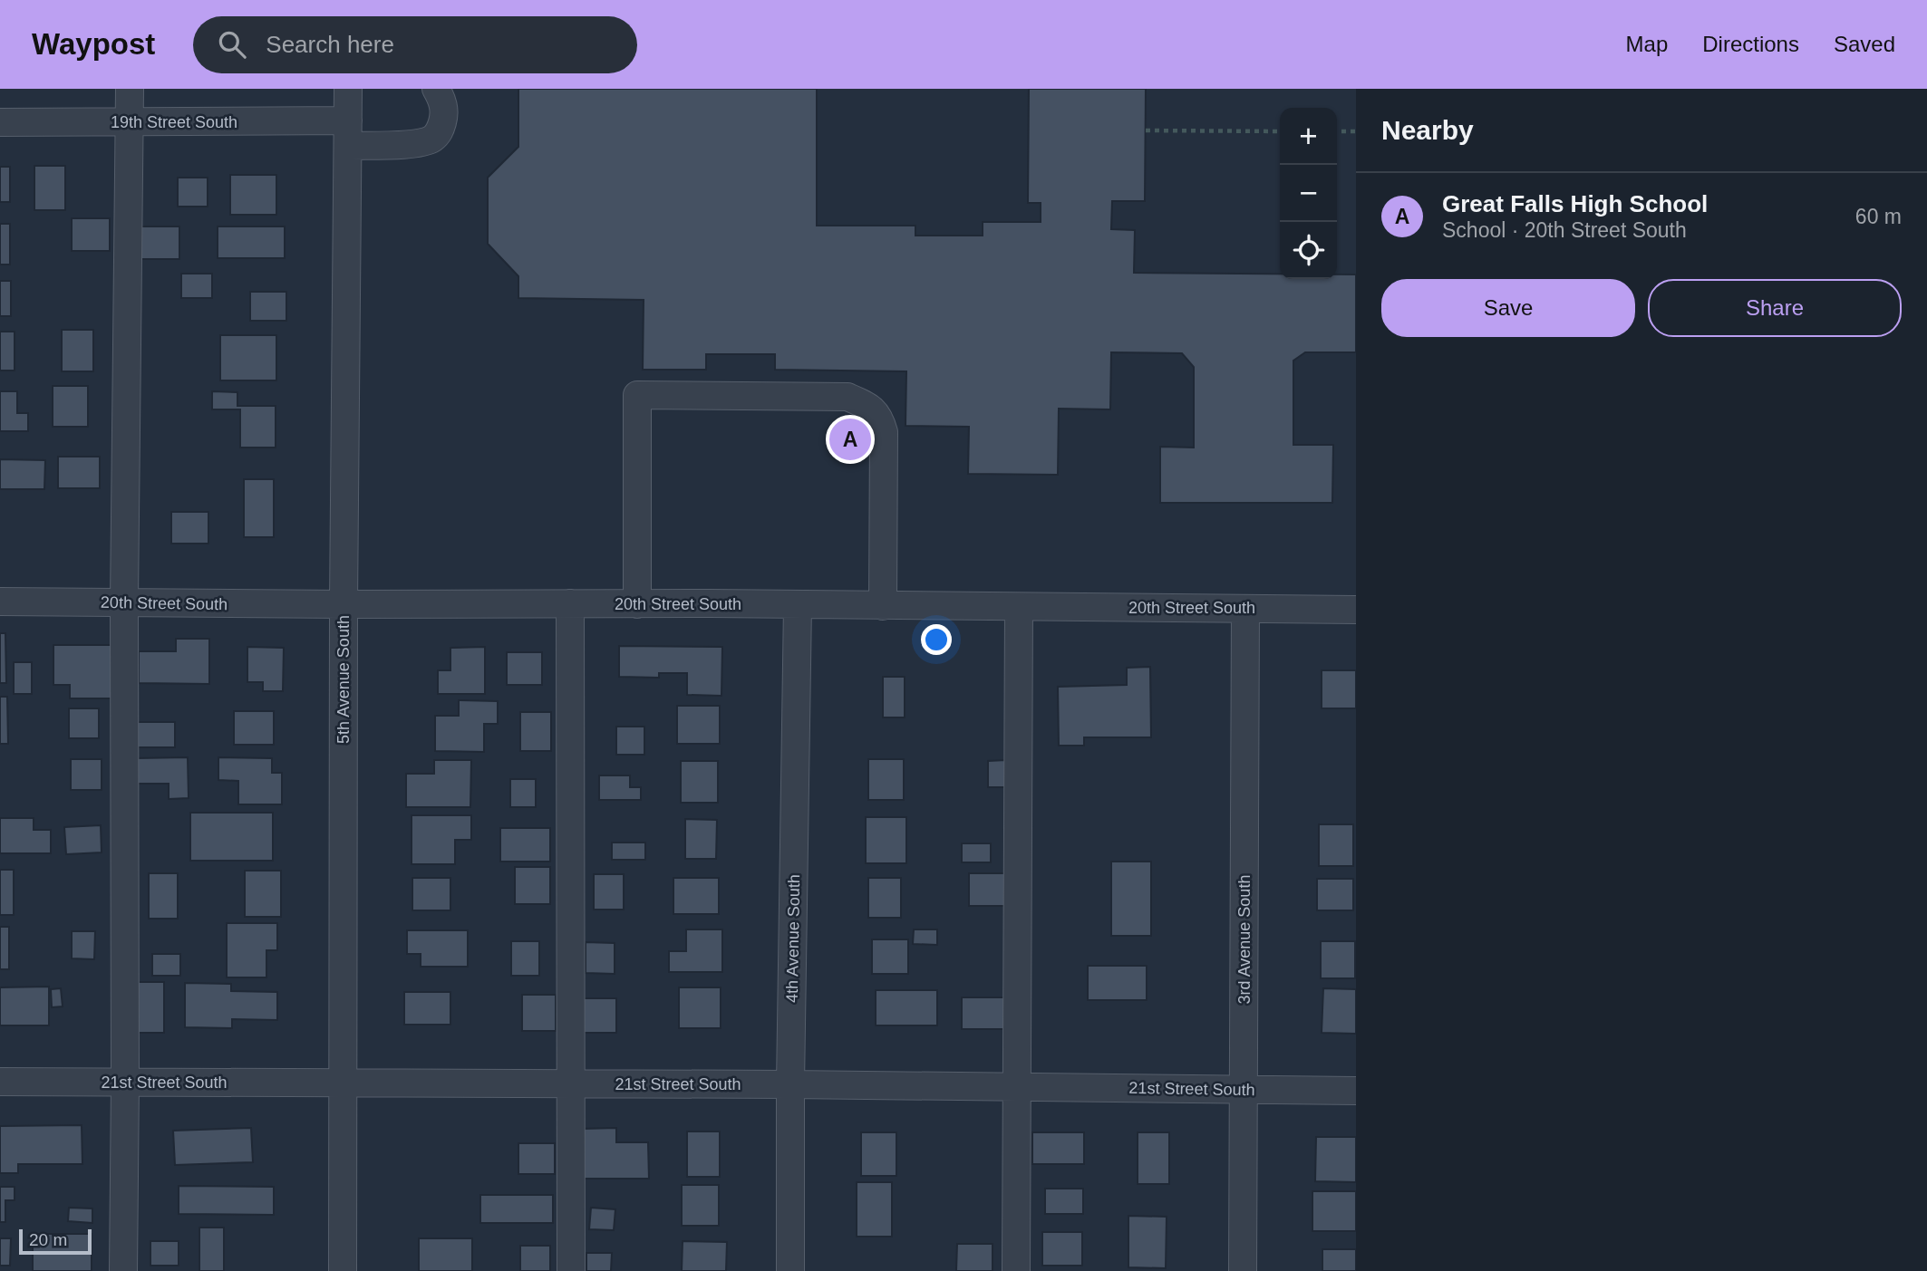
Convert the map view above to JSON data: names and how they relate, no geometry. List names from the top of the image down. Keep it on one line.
{"streets":{"street":["19th Street South","20th Street South","5th Avenue South","4th Avenue South","3rd Avenue South","21st Street South"]},"crossings":[["19th Street South","5th Avenue South"],["20th Street South","5th Avenue South"],["20th Street South","4th Avenue South"],["20th Street South","3rd Avenue South"],["5th Avenue South","21st Street South"],["4th Avenue South","21st Street South"],["3rd Avenue South","21st Street South"]],"scale_bar":"20 m","page":{"header":"Waypost","search":"Search here","nav":["Map","Directions","Saved"],"heading":"Nearby","map_buttons":["+","−"],"list":[{"mark":"A","name":"Great Falls High School","note":"School · 20th Street South","value":"60 m"}],"buttons":["Save","Share"],"pins":"A","scale":"20 m"}}
